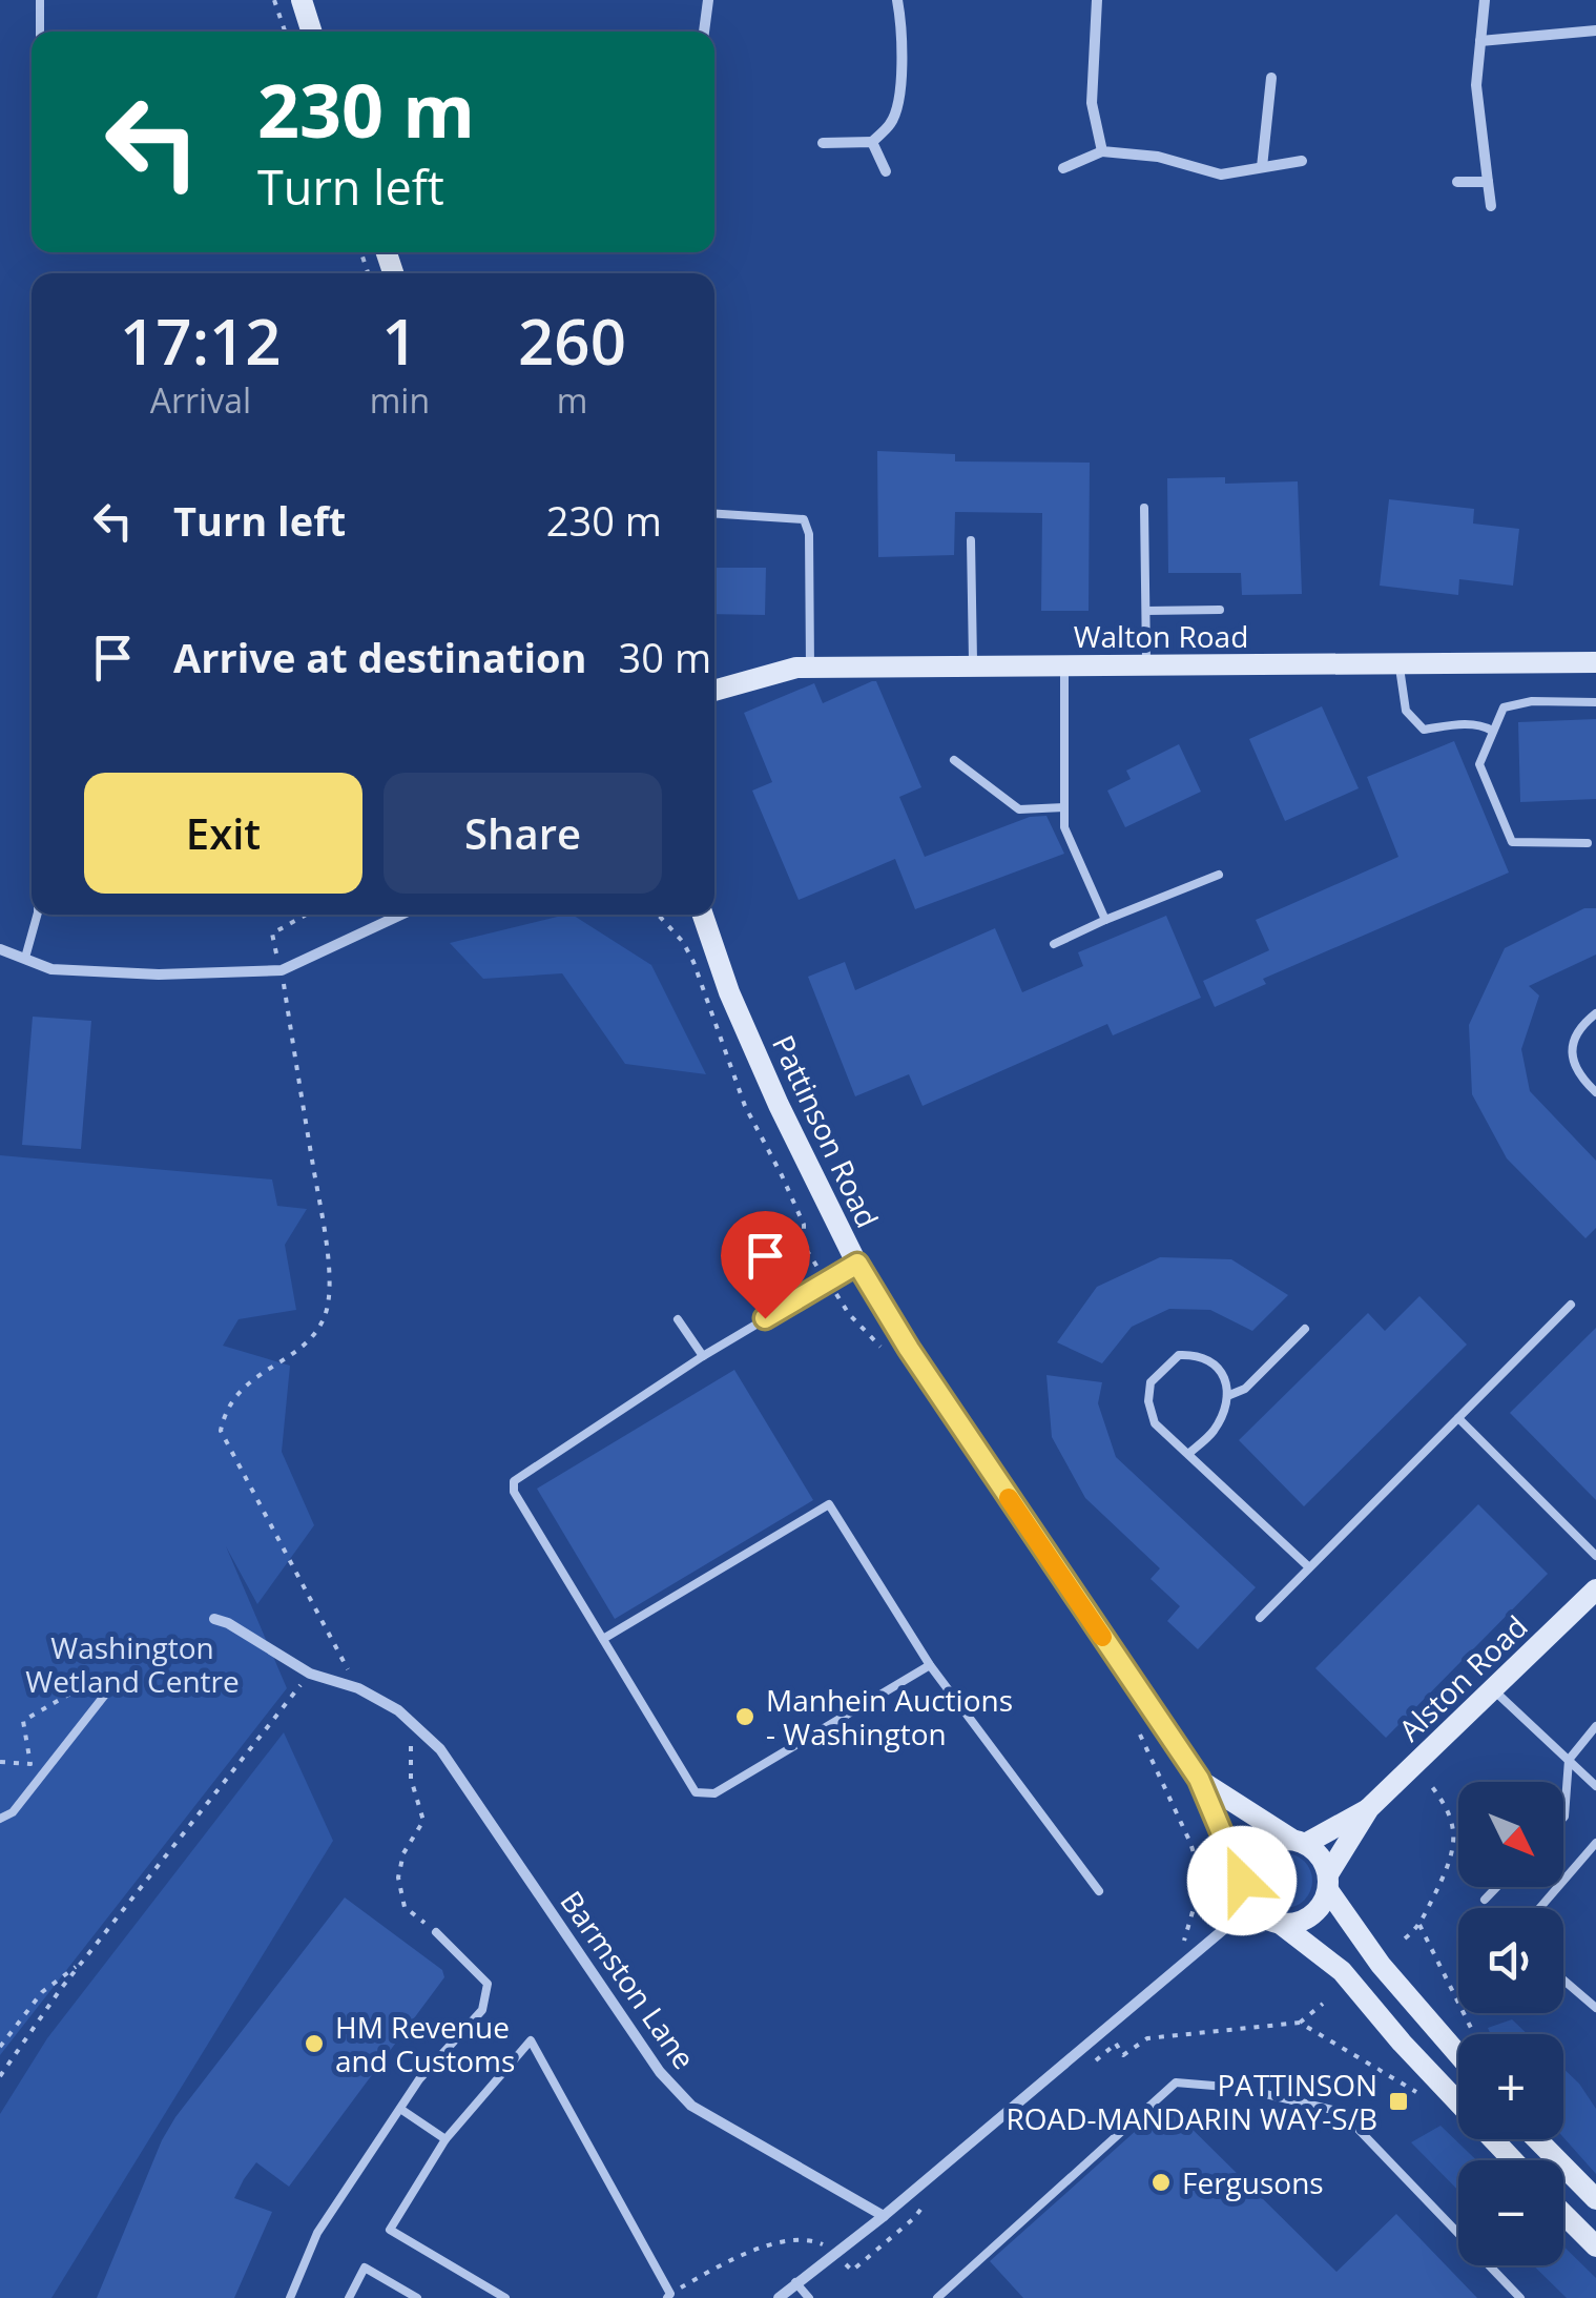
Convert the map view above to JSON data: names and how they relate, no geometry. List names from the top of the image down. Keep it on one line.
{"streets":{"street":["Walton Road","Pattinson Road","Alston Road","Barmston Lane"]},"crossings":[["Pattinson Road","Alston Road"]],"parks":["Washington Wetland Centre"],"places":{"other":["Manhein Auctions - Washington","HM Revenue and Customs","Fergusons"],"transit":["PATTINSON ROAD-MANDARIN WAY-S/B"]},"north":"bottom right","page":{"turn":["230 m","Turn left"],"eta":["17:12","Arrival","1","min","260","m"],"list":[{"name":"Turn left","value":"230 m"},{"name":"Arrive at destination","value":"30 m"}],"buttons":["Exit","Share"],"map_buttons":["+","−"]}}
